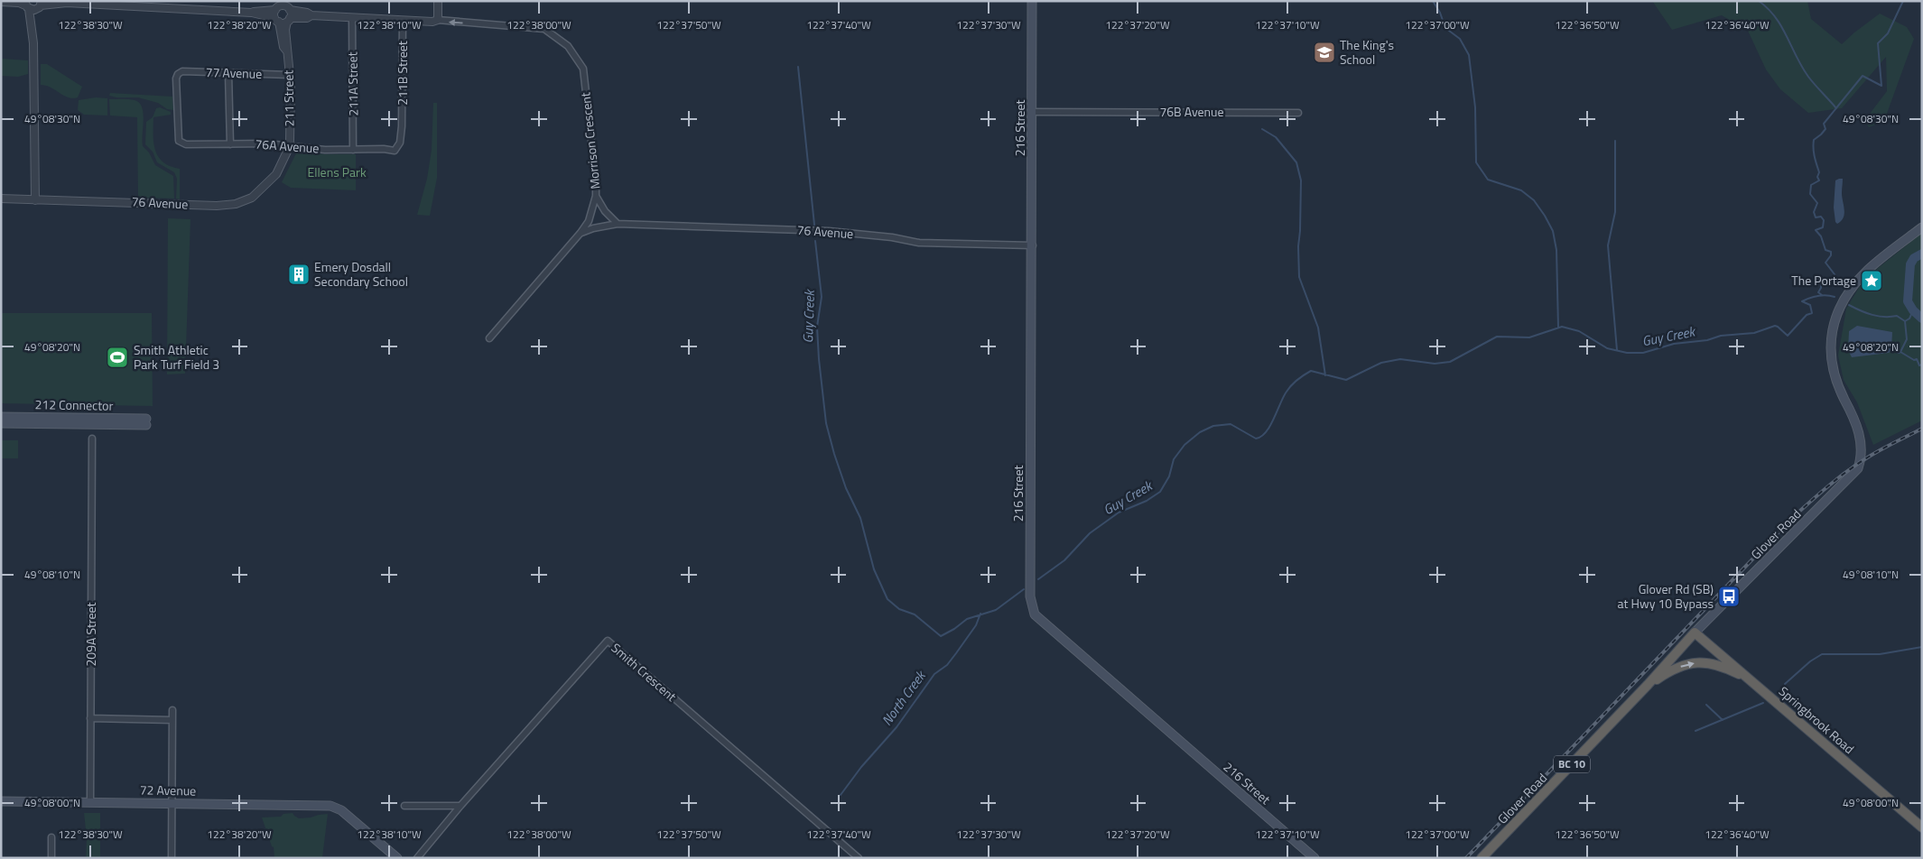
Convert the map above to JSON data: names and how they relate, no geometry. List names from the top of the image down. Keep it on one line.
{"streets":{"highway":["Glover Road","Springbrook Road","BC 10"],"main road":["216 Street","212 Connector","72 Avenue"],"street":["77 Avenue","211B Street","211A Street","211 Street","76B Avenue","Morrison Crescent","76A Avenue","76 Avenue","209A Street","Smith Crescent"]},"crossings":[["77 Avenue","211 Street"],["77 Avenue","76A Avenue"],["211B Street","76A Avenue"],["211A Street","76A Avenue"],["211 Street","76A Avenue"],["211 Street","76 Avenue"],["76B Avenue","216 Street"],["216 Street","76 Avenue"],["Morrison Crescent","76 Avenue"],["76A Avenue","76 Avenue"],["Glover Road","Springbrook Road"],["209A Street","72 Avenue"]],"one_way":["Morrison Crescent"],"water":["Guy Creek","North Creek"],"parks":["Ellens Park"],"places":{"school or university":["The King's School"],"building":["Emery Dosdall Secondary School"],"place":["The Portage"],"sports":["Smith Athletic Park Turf Field 3"],"bus stop":["Glover Rd (SB) at Hwy 10 Bypass"]},"coordinates":["122°38'30\"W","122°38'20\"W","122°38'10\"W","122°38'00\"W","122°37'50\"W","122°37'40\"W","122°37'30\"W","122°37'20\"W","122°37'10\"W","122°37'00\"W","122°36'50\"W","122°36'40\"W","49°08'30\"N","49°08'20\"N","49°08'10\"N","49°08'00\"N"]}
